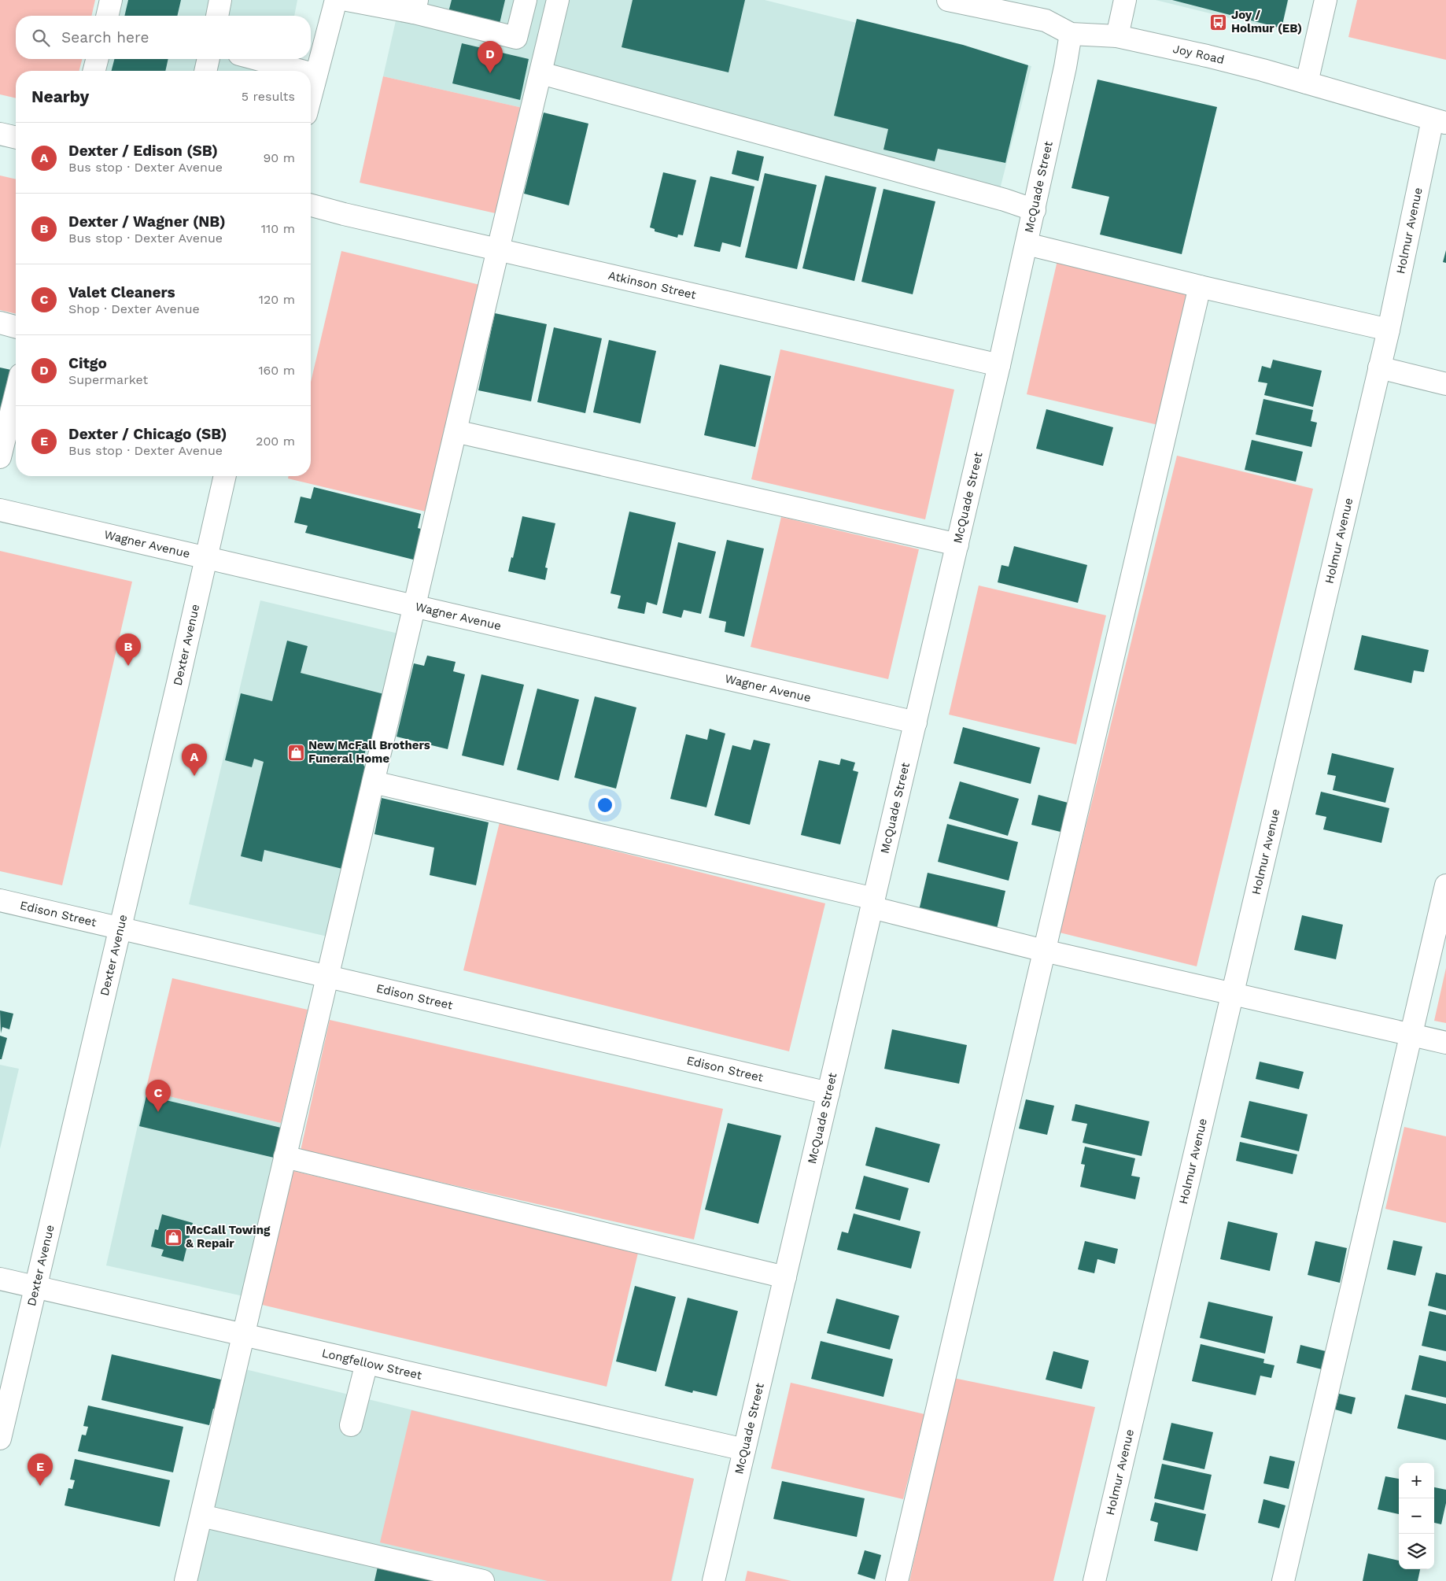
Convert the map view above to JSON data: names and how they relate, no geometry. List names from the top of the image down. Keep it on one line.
{"streets":{"street":["Joy Road","McQuade Street","Holmur Avenue","Atkinson Street","Wagner Avenue","Dexter Avenue","Edison Street","Longfellow Street"]},"crossings":[["Joy Road","McQuade Street"],["Joy Road","Holmur Avenue"],["McQuade Street","Atkinson Street"],["McQuade Street","Wagner Avenue"],["McQuade Street","Edison Street"],["McQuade Street","Longfellow Street"],["Wagner Avenue","Dexter Avenue"],["Dexter Avenue","Edison Street"],["Dexter Avenue","Longfellow Street"]],"places":{"bus stop":["Joy / Holmur (EB)"],"shop":["New McFall Brothers Funeral Home","McCall Towing & Repair"]},"page":{"search":"Search here","pins":["D","B","A","C","E"],"heading":["Nearby","5 results"],"list":[{"mark":"A","name":"Dexter / Edison (SB)","note":"Bus stop · Dexter Avenue","value":"90 m"},{"mark":"B","name":"Dexter / Wagner (NB)","note":"Bus stop · Dexter Avenue","value":"110 m"},{"mark":"C","name":"Valet Cleaners","note":"Shop · Dexter Avenue","value":"120 m"},{"mark":"D","name":"Citgo","note":"Supermarket","value":"160 m"},{"mark":"E","name":"Dexter / Chicago (SB)","note":"Bus stop · Dexter Avenue","value":"200 m"}],"map_buttons":["+","−"]}}
